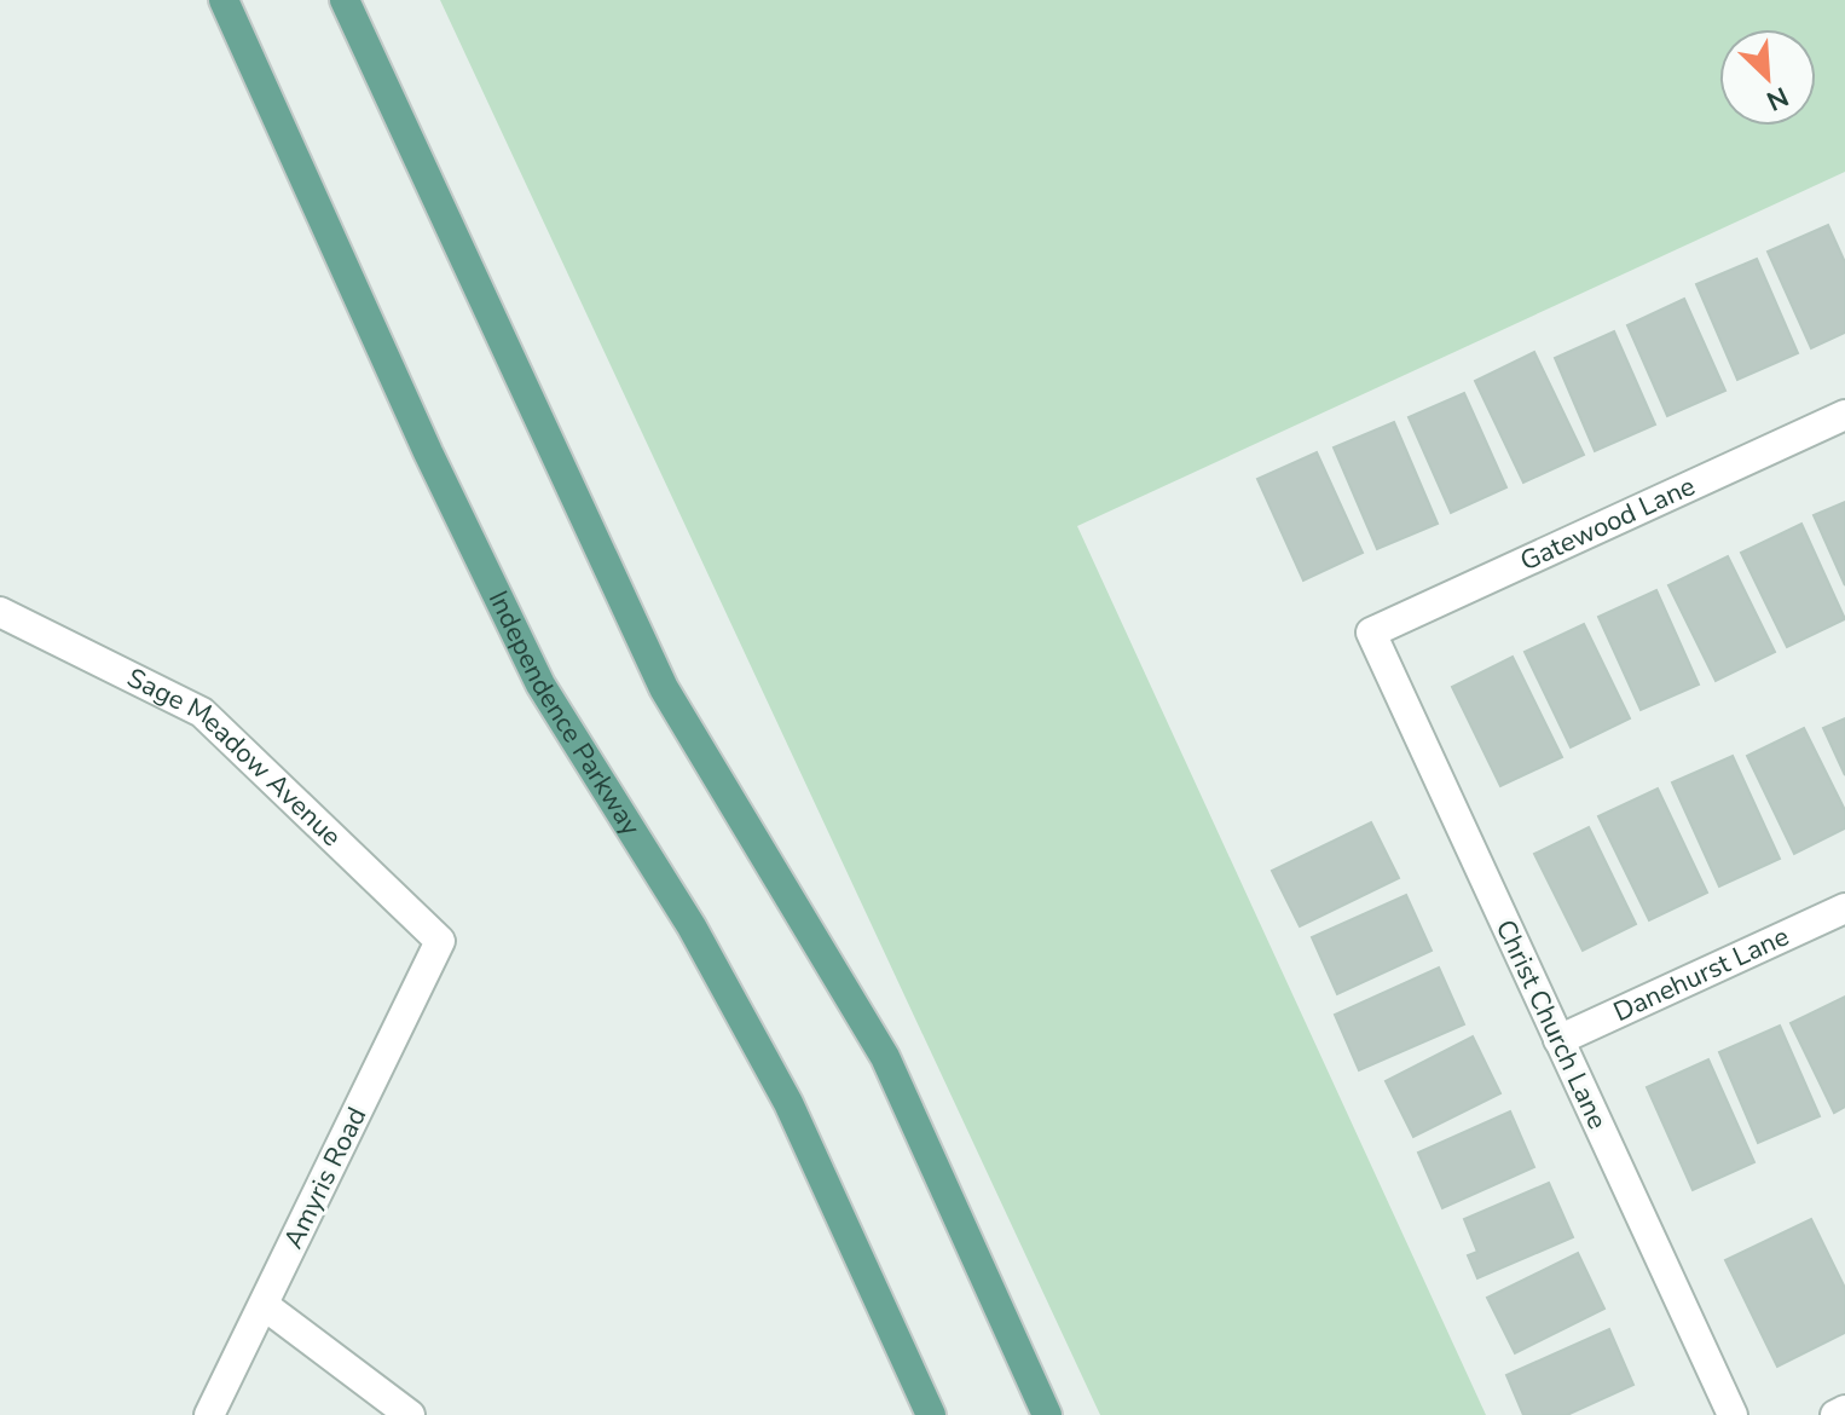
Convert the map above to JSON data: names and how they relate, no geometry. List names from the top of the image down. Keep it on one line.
{"streets":{"main road":["Independence Parkway"],"street":["Gatewood Lane","Sage Meadow Avenue","Danehurst Lane","Christ Church Lane","Amyris Road"]},"crossings":[["Gatewood Lane","Christ Church Lane"],["Sage Meadow Avenue","Amyris Road"],["Danehurst Lane","Christ Church Lane"]],"north":"bottom right"}
